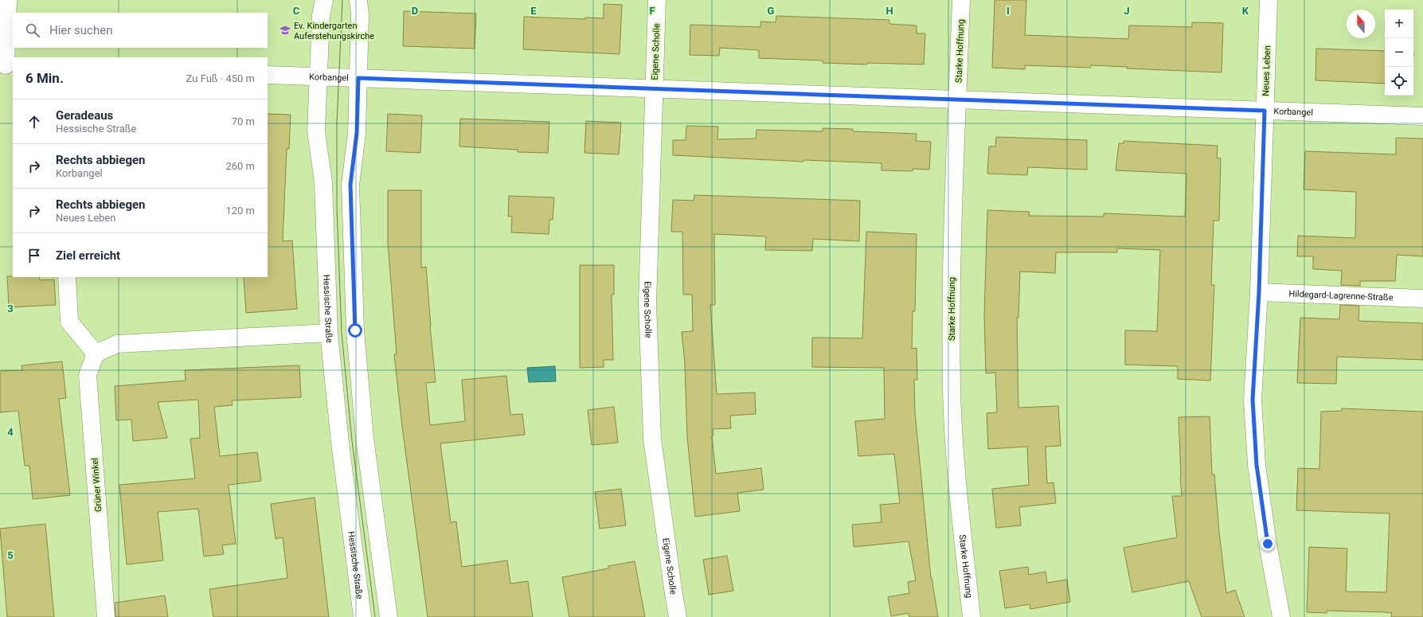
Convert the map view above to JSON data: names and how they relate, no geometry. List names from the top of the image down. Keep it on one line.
{"streets":{"street":["Starke Hoffnung","Eigene Scholle","Neues Leben","Korbangel","Hildegard-Lagrenne-Straße","Hessische Straße","Grüner Winkel"]},"crossings":[["Starke Hoffnung","Korbangel"],["Eigene Scholle","Korbangel"],["Neues Leben","Korbangel"],["Neues Leben","Hildegard-Lagrenne-Straße"],["Korbangel","Hessische Straße"]],"places":{"school or university":["Ev. Kindergarten Auferstehungskirche"]},"north":"top","page":{"map_buttons":["+","−"],"search":"Hier suchen","heading":["6 Min.","Zu Fuß · 450 m"],"list":[["Geradeaus","Hessische Straße","70 m"],["Rechts abbiegen","Korbangel","260 m"],["Rechts abbiegen","Neues Leben","120 m"],"Ziel erreicht"]},"grid":{"columns":["C","D","E","F","G","H","I","J","K"],"rows":["3","4","5"]}}
